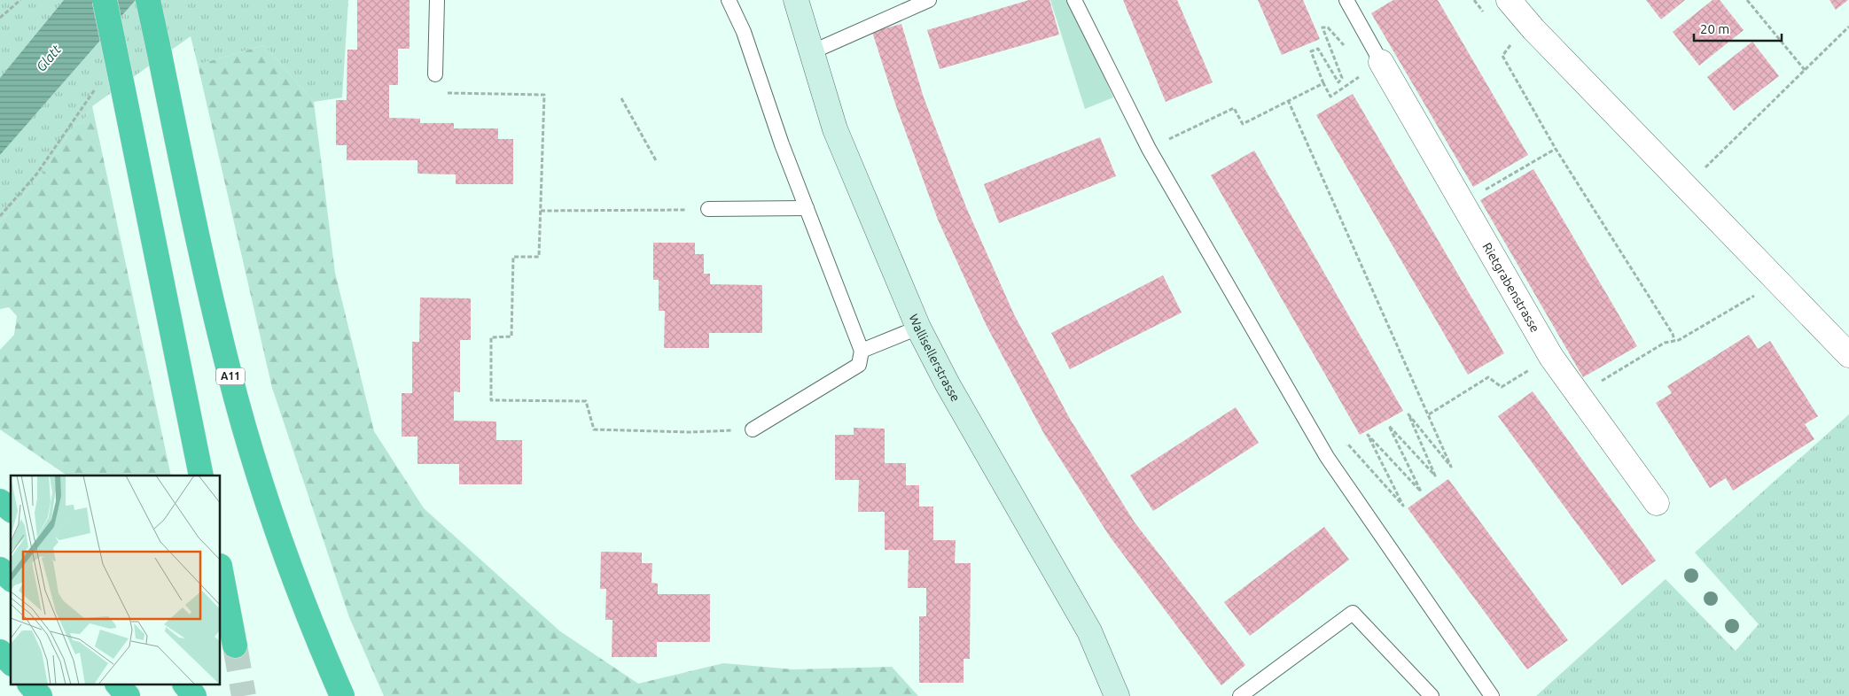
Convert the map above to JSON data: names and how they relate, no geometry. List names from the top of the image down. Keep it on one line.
{"streets":{"highway":["A11"],"main road":["Wallisellerstrasse"],"street":["Rietgrabenstrasse"]},"water":["Glatt"],"scale_bar":"20 m"}
